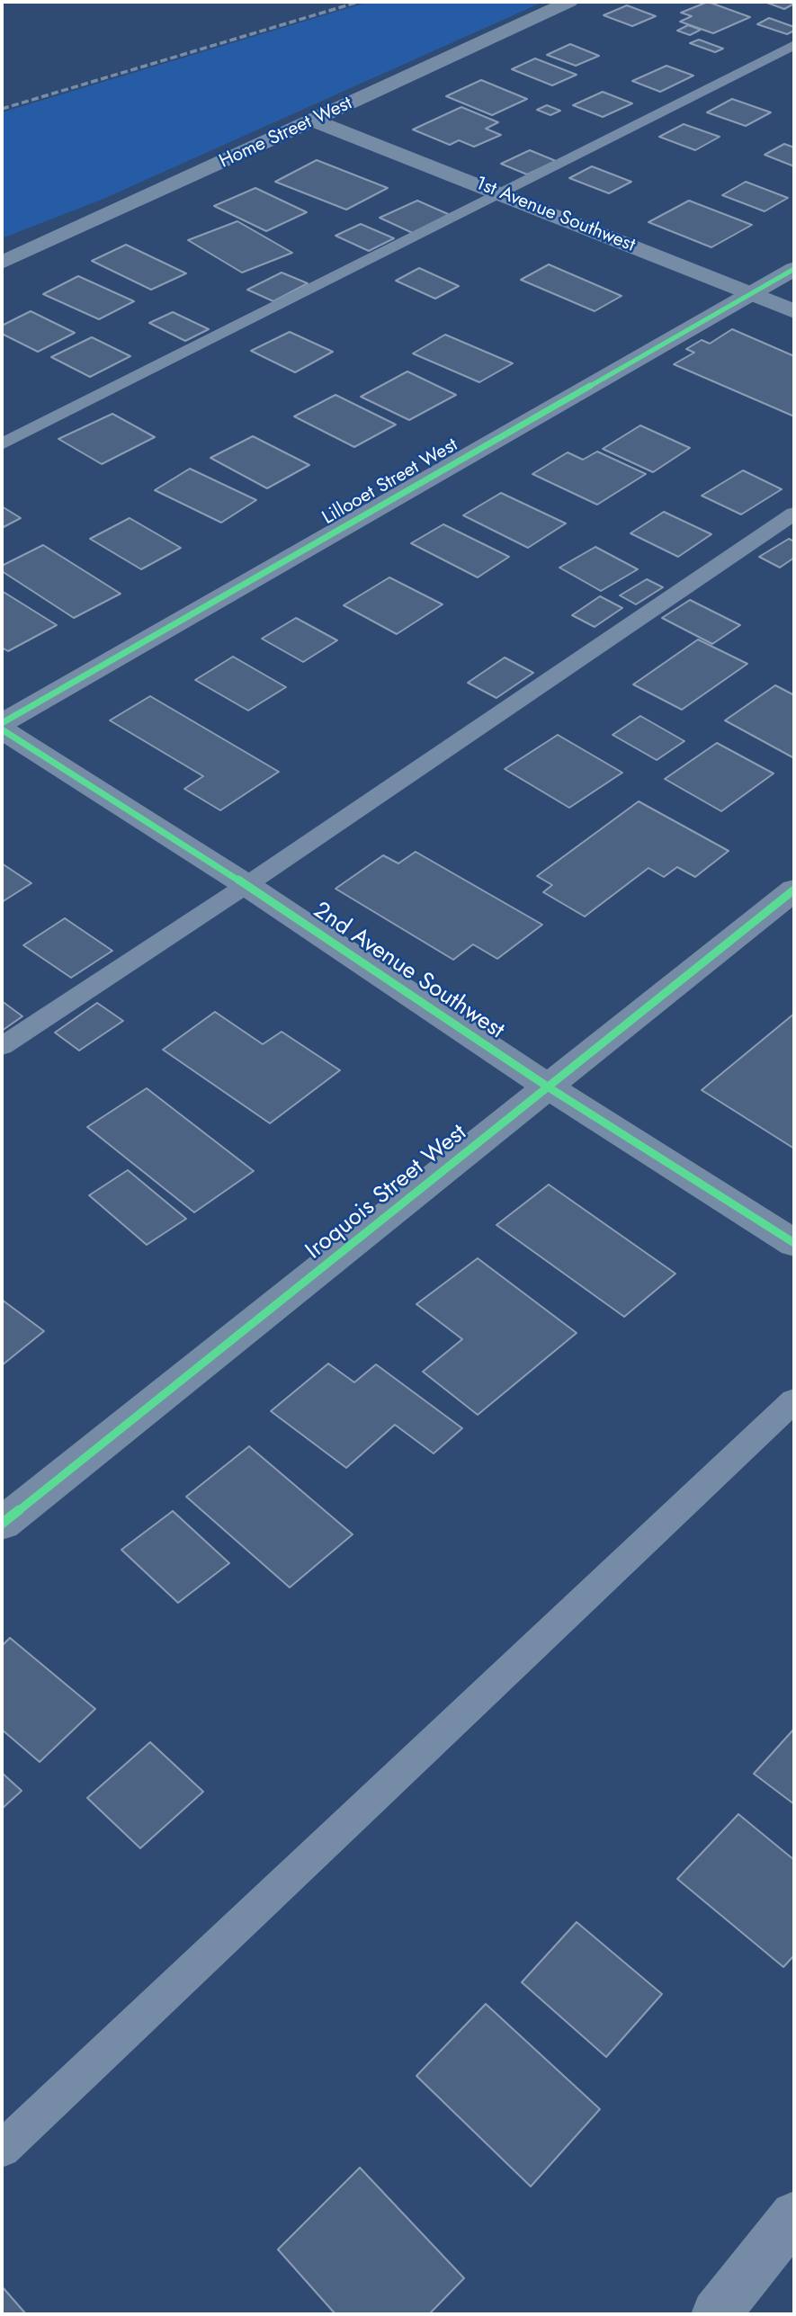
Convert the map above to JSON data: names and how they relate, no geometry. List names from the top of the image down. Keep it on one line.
{"streets":{"street":["Home Street West","1st Avenue Southwest","Lillooet Street West","2nd Avenue Southwest","Iroquois Street West"]},"crossings":[["Home Street West","1st Avenue Southwest"],["1st Avenue Southwest","Lillooet Street West"],["2nd Avenue Southwest","Iroquois Street West"]]}
